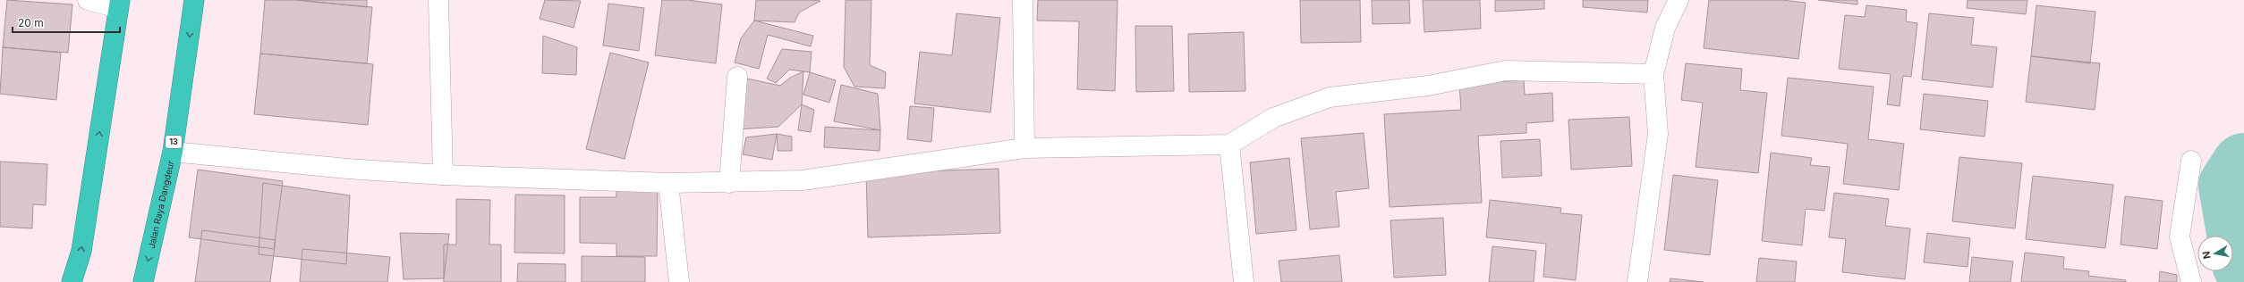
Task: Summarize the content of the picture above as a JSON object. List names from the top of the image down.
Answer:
{
  "streets": {
    "highway": ["13", "Jalan Raya Dangdeur"]
  },
  "scale_bar": "20 m",
  "north": "left"
}
